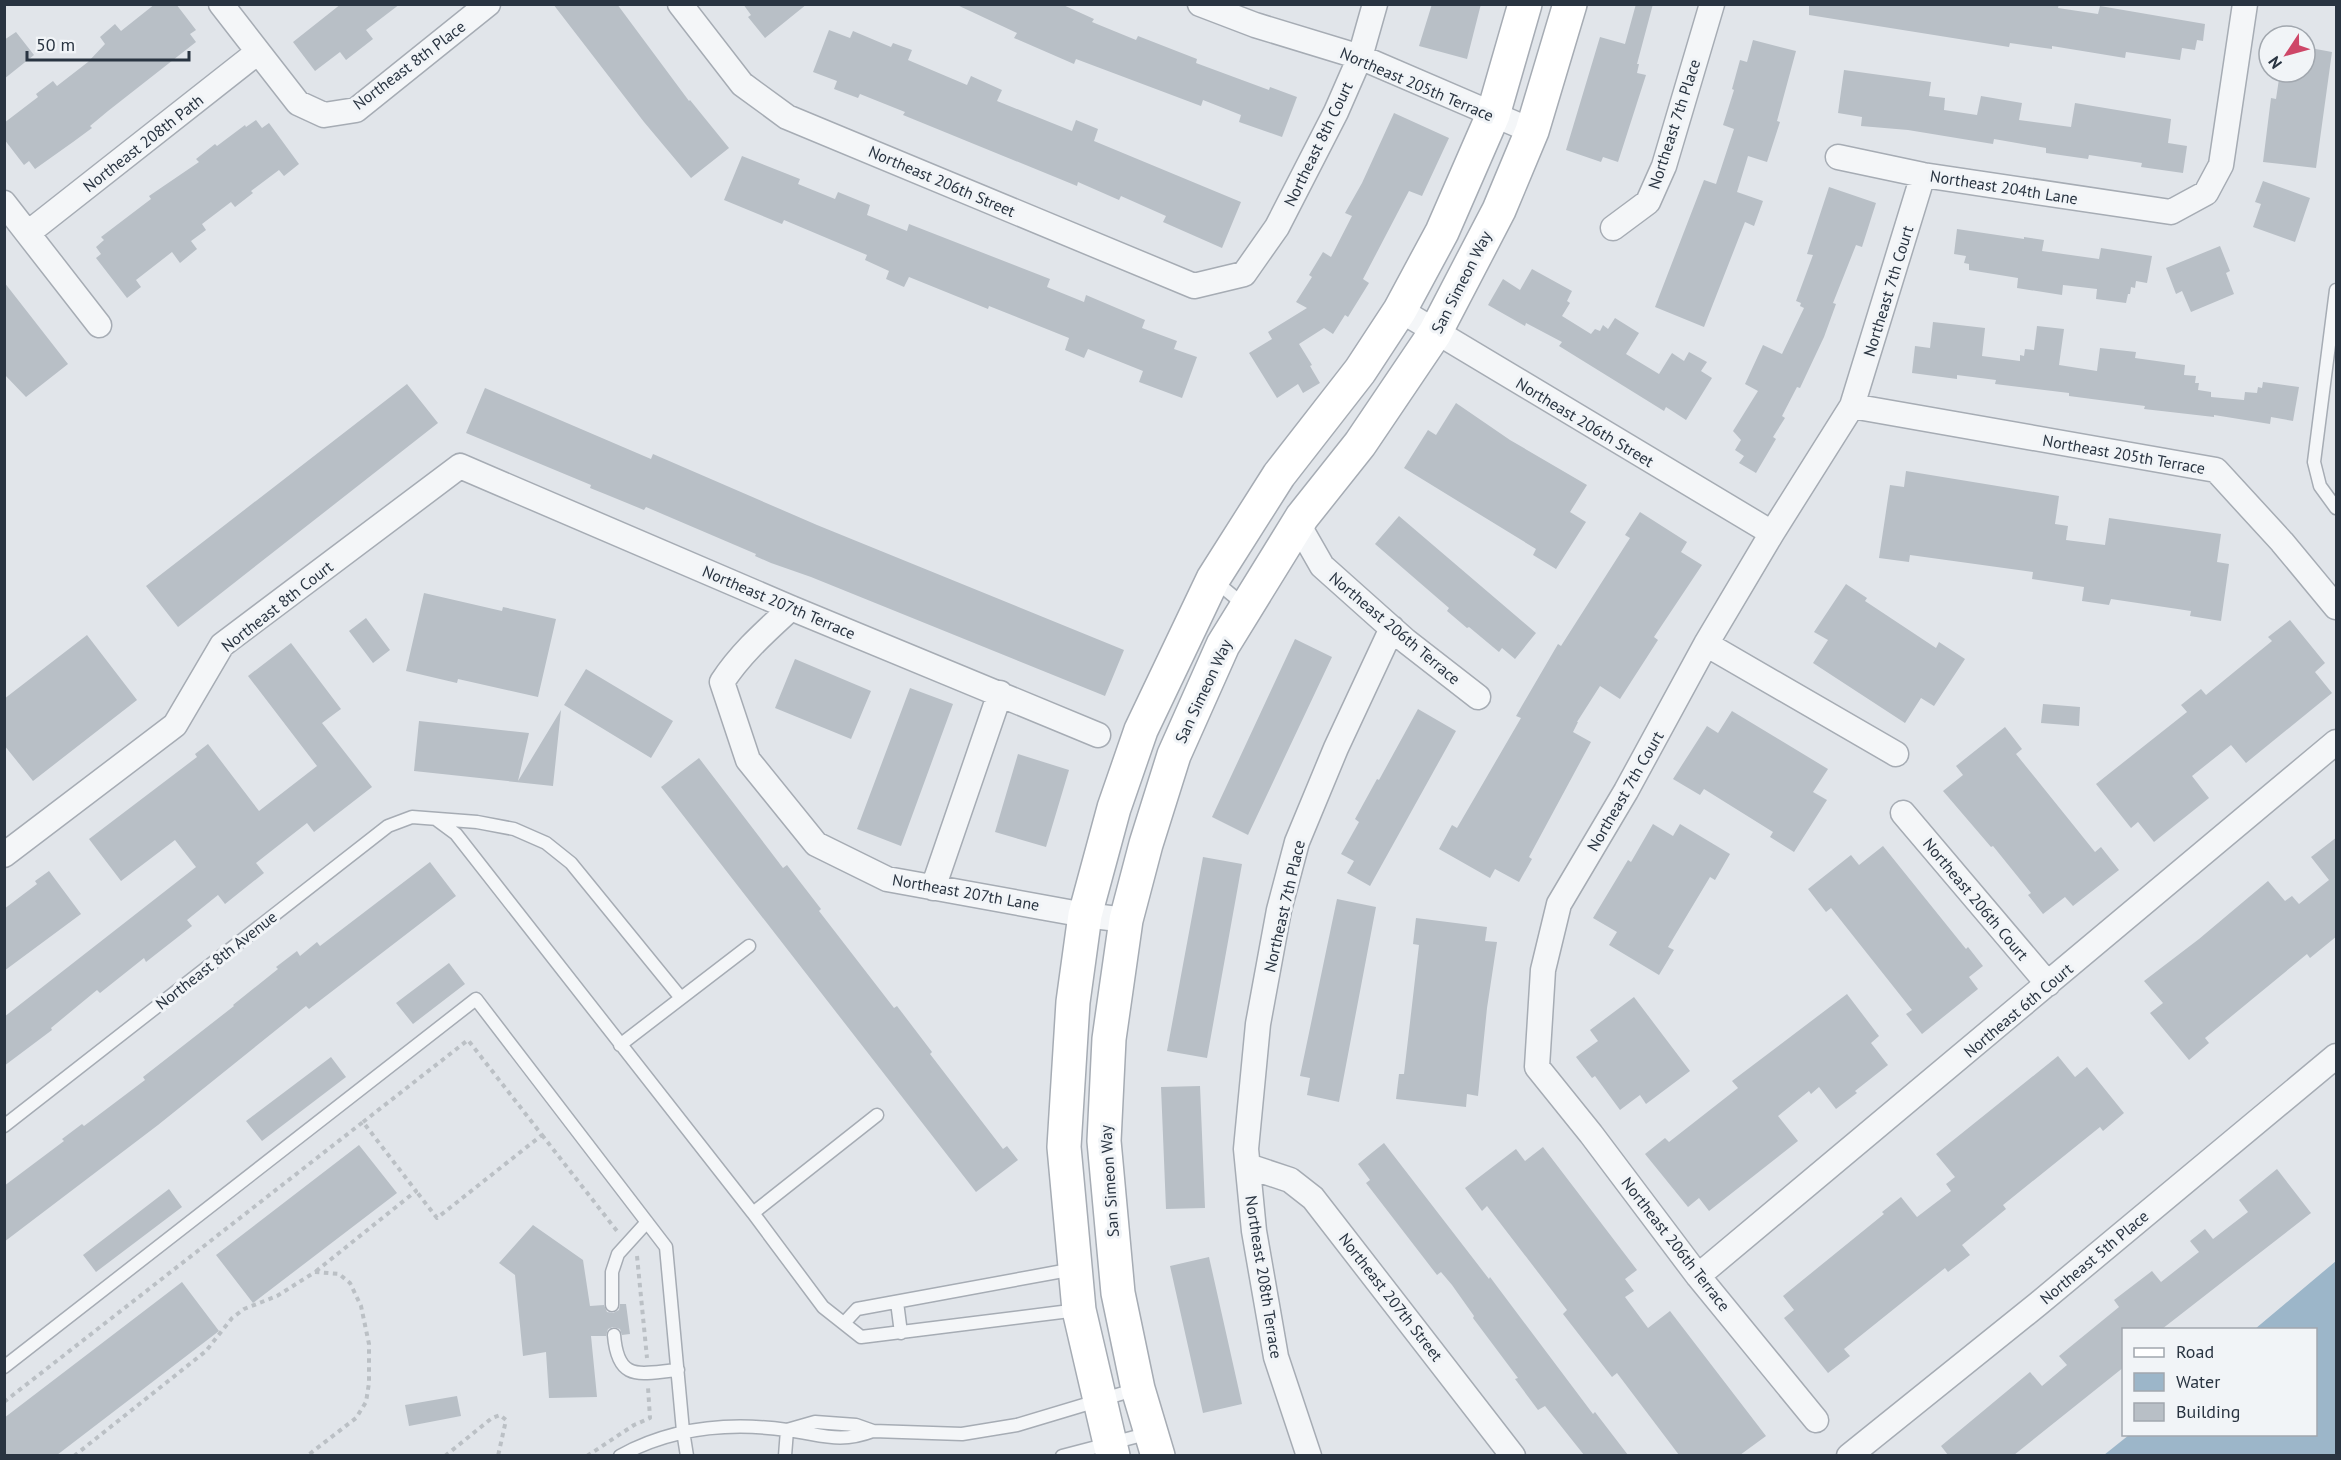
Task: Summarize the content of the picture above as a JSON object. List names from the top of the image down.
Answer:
{
  "streets": {
    "street": [
      "Northeast 8th Place",
      "Northeast 205th Terrace",
      "Northeast 7th Place",
      "Northeast 208th Path",
      "Northeast 8th Court",
      "Northeast 206th Street",
      "Northeast 204th Lane",
      "San Simeon Way",
      "Northeast 7th Court",
      "Northeast 207th Terrace",
      "Northeast 206th Terrace",
      "Northeast 207th Lane",
      "Northeast 206th Court",
      "Northeast 6th Court",
      "Northeast 5th Place",
      "Northeast 208th Terrace",
      "Northeast 207th Street"
    ],
    "lane": ["Northeast 8th Avenue"]
  },
  "crossings": [
    ["Northeast 8th Place", "Northeast 208th Path"],
    ["Northeast 205th Terrace", "Northeast 8th Court"],
    ["Northeast 205th Terrace", "San Simeon Way"],
    ["Northeast 205th Terrace", "Northeast 7th Court"],
    ["Northeast 7th Place", "Northeast 206th Terrace"],
    ["Northeast 7th Place", "Northeast 208th Terrace"],
    ["Northeast 7th Place", "Northeast 207th Street"],
    ["Northeast 8th Court", "Northeast 206th Street"],
    ["Northeast 8th Court", "Northeast 207th Terrace"],
    ["Northeast 206th Street", "San Simeon Way"],
    ["Northeast 206th Street", "Northeast 7th Court"],
    ["Northeast 204th Lane", "Northeast 7th Court"],
    ["San Simeon Way", "Northeast 206th Terrace"],
    ["San Simeon Way", "Northeast 207th Lane"],
    ["Northeast 7th Court", "Northeast 206th Terrace"],
    ["Northeast 207th Terrace", "Northeast 207th Lane"],
    ["Northeast 206th Terrace", "Northeast 6th Court"],
    ["Northeast 206th Court", "Northeast 6th Court"],
    ["Northeast 208th Terrace", "Northeast 207th Street"]
  ],
  "legend": ["Road", "Water", "Building"],
  "scale_bar": "50 m",
  "north": "bottom left"
}
